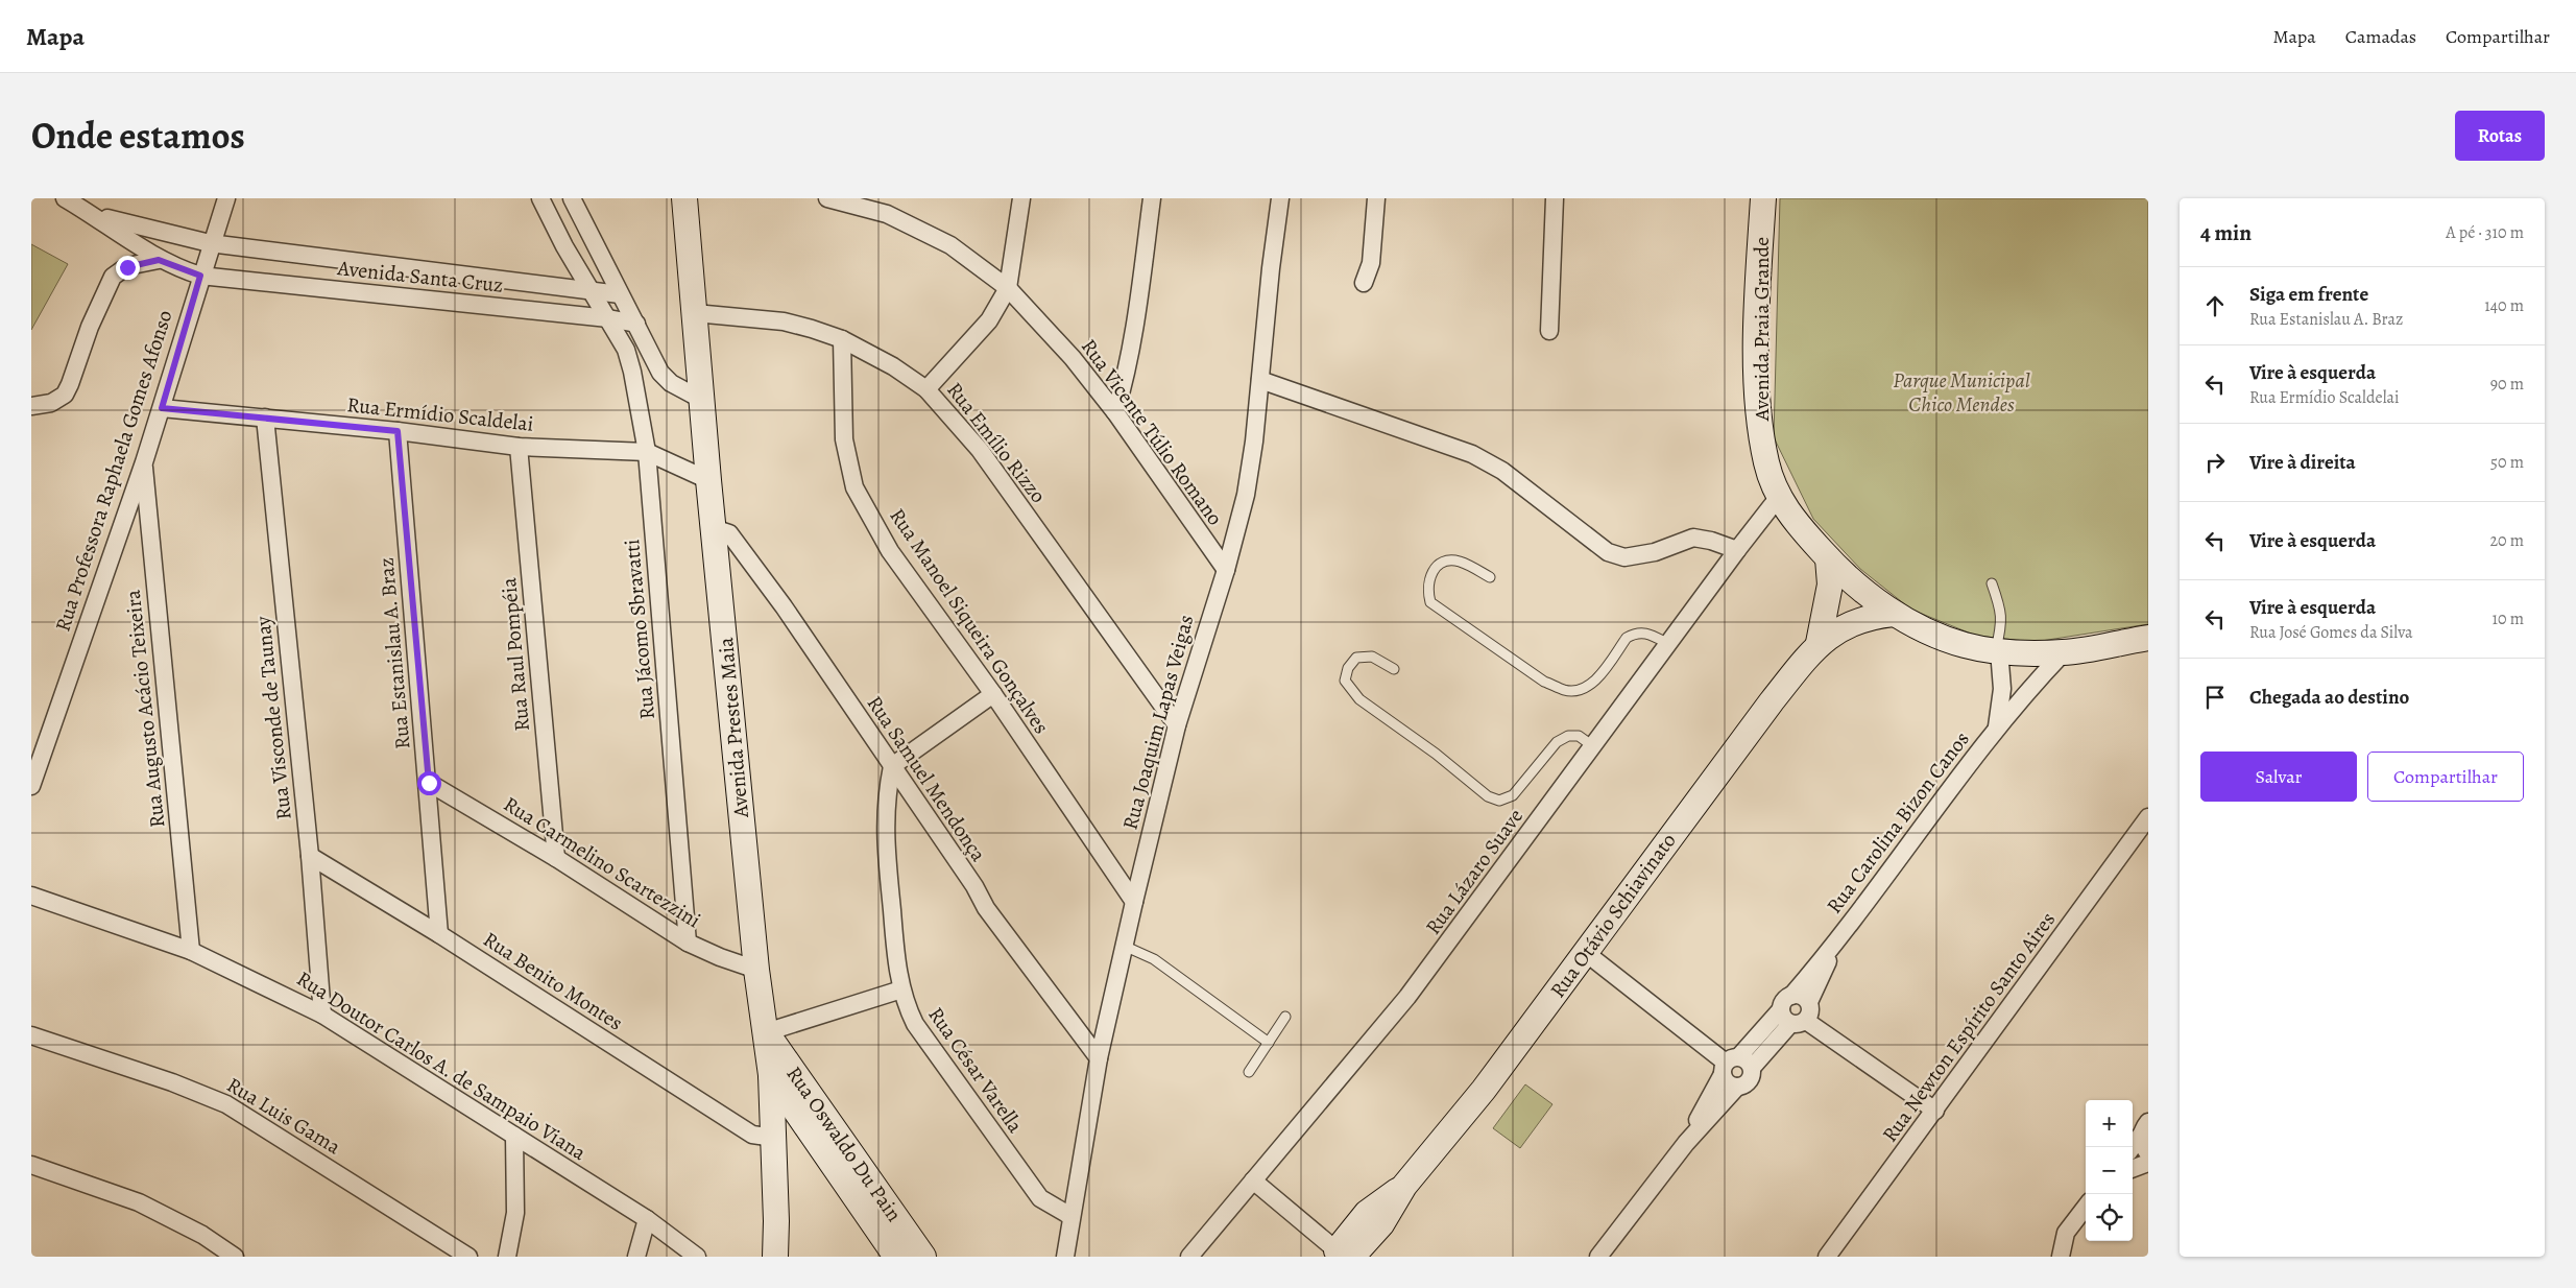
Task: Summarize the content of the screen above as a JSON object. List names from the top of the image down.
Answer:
{
  "streets": {
    "street": [
      "Avenida Santa Cruz",
      "Avenida Praia Grande",
      "Rua Ermídio Scaldelai",
      "Rua Vicente Túlio Romano",
      "Rua Emílio Rizzo",
      "Rua Professora Raphaela Gomes Afonso",
      "Rua Manoel Siqueira Gonçalves",
      "Rua Jácomo Sbravatti",
      "Rua Estanislau A. Braz",
      "Rua Raul Pompéia",
      "Rua Augusto Acácio Teixeira",
      "Rua Visconde de Taunay",
      "Rua Joaquim Lapas Veigas",
      "Avenida Prestes Maia",
      "Rua Samuel Mendonça",
      "Rua Carolina Bizon Canos",
      "Rua Carmelino Scartezzini",
      "Rua Lázaro Suave",
      "Rua Otávio Schiavinato",
      "Rua Benito Montes",
      "Rua Newton Espírito Santo Aires",
      "Rua Doutor Carlos A. de Sampaio Viana",
      "Rua César Varella",
      "Rua Luis Gama",
      "Rua Oswaldo Du Pain"
    ]
  },
  "crossings": [
    ["Avenida Santa Cruz", "Rua Professora Raphaela Gomes Afonso"],
    ["Avenida Santa Cruz", "Rua Jácomo Sbravatti"],
    ["Avenida Praia Grande", "Rua Carolina Bizon Canos"],
    ["Avenida Praia Grande", "Rua Lázaro Suave"],
    ["Avenida Praia Grande", "Rua Otávio Schiavinato"],
    ["Rua Ermídio Scaldelai", "Rua Professora Raphaela Gomes Afonso"],
    ["Rua Ermídio Scaldelai", "Rua Jácomo Sbravatti"],
    ["Rua Ermídio Scaldelai", "Rua Estanislau A. Braz"],
    ["Rua Ermídio Scaldelai", "Rua Raul Pompéia"],
    ["Rua Ermídio Scaldelai", "Rua Visconde de Taunay"],
    ["Rua Ermídio Scaldelai", "Avenida Prestes Maia"],
    ["Rua Vicente Túlio Romano", "Rua Joaquim Lapas Veigas"],
    ["Rua Emílio Rizzo", "Rua Manoel Siqueira Gonçalves"],
    ["Rua Emílio Rizzo", "Rua Joaquim Lapas Veigas"],
    ["Rua Emílio Rizzo", "Avenida Prestes Maia"],
    ["Rua Professora Raphaela Gomes Afonso", "Rua Augusto Acácio Teixeira"],
    ["Rua Manoel Siqueira Gonçalves", "Rua Joaquim Lapas Veigas"],
    ["Rua Jácomo Sbravatti", "Rua Carmelino Scartezzini"],
    ["Rua Estanislau A. Braz", "Rua Carmelino Scartezzini"],
    ["Rua Estanislau A. Braz", "Rua Benito Montes"],
    ["Rua Raul Pompéia", "Rua Carmelino Scartezzini"],
    ["Rua Augusto Acácio Teixeira", "Rua Doutor Carlos A. de Sampaio Viana"],
    ["Rua Visconde de Taunay", "Rua Benito Montes"],
    ["Rua Visconde de Taunay", "Rua Doutor Carlos A. de Sampaio Viana"],
    ["Rua Joaquim Lapas Veigas", "Rua Samuel Mendonça"],
    ["Rua Joaquim Lapas Veigas", "Rua César Varella"],
    ["Avenida Prestes Maia", "Rua Samuel Mendonça"],
    ["Avenida Prestes Maia", "Rua Carmelino Scartezzini"],
    ["Avenida Prestes Maia", "Rua Benito Montes"],
    ["Avenida Prestes Maia", "Rua Oswaldo Du Pain"],
    ["Rua Samuel Mendonça", "Rua César Varella"],
    ["Rua Lázaro Suave", "Rua Otávio Schiavinato"]
  ],
  "parks": ["Parque Municipal Chico Mendes"],
  "page": {
    "header": "Mapa",
    "nav": ["Mapa", "Camadas", "Compartilhar"],
    "title": "Onde estamos",
    "buttons": [
      "Rotas",
      ["Salvar", "Compartilhar"]
    ],
    "heading": ["4 min", "A pé · 310 m"],
    "list": [
      ["Siga em frente", "Rua Estanislau A. Braz", "140 m"],
      ["Vire à esquerda", "Rua Ermídio Scaldelai", "90 m"],
      ["Vire à direita", "50 m"],
      ["Vire à esquerda", "20 m"],
      ["Vire à esquerda", "Rua José Gomes da Silva", "10 m"],
      "Chegada ao destino"
    ],
    "map_buttons": ["+", "−"]
  }
}
